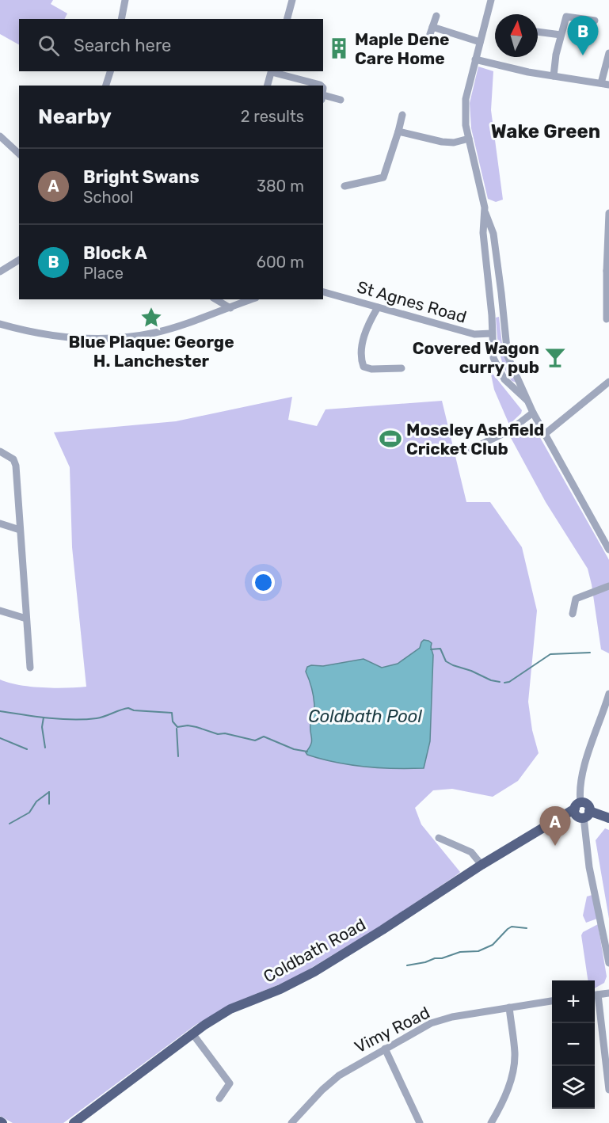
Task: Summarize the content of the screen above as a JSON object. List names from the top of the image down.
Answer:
{
  "streets": {
    "main road": ["Coldbath Road"],
    "street": ["St Agnes Road", "Vimy Road"]
  },
  "districts": ["Wake Green"],
  "water": ["Coldbath Pool"],
  "places": {
    "building": ["Maple Dene Care Home"],
    "place": ["Blue Plaque: George H. Lanchester"],
    "bar": ["Covered Wagon curry pub"],
    "sports": ["Moseley Ashfield Cricket Club"]
  },
  "north": "top",
  "page": {
    "pins": ["B", "A"],
    "search": "Search here",
    "heading": ["Nearby", "2 results"],
    "list": [
      {
        "mark": "A",
        "name": "Bright Swans",
        "note": "School",
        "value": "380 m"
      },
      {
        "mark": "B",
        "name": "Block A",
        "note": "Place",
        "value": "600 m"
      }
    ],
    "map_buttons": ["+", "−"]
  }
}
